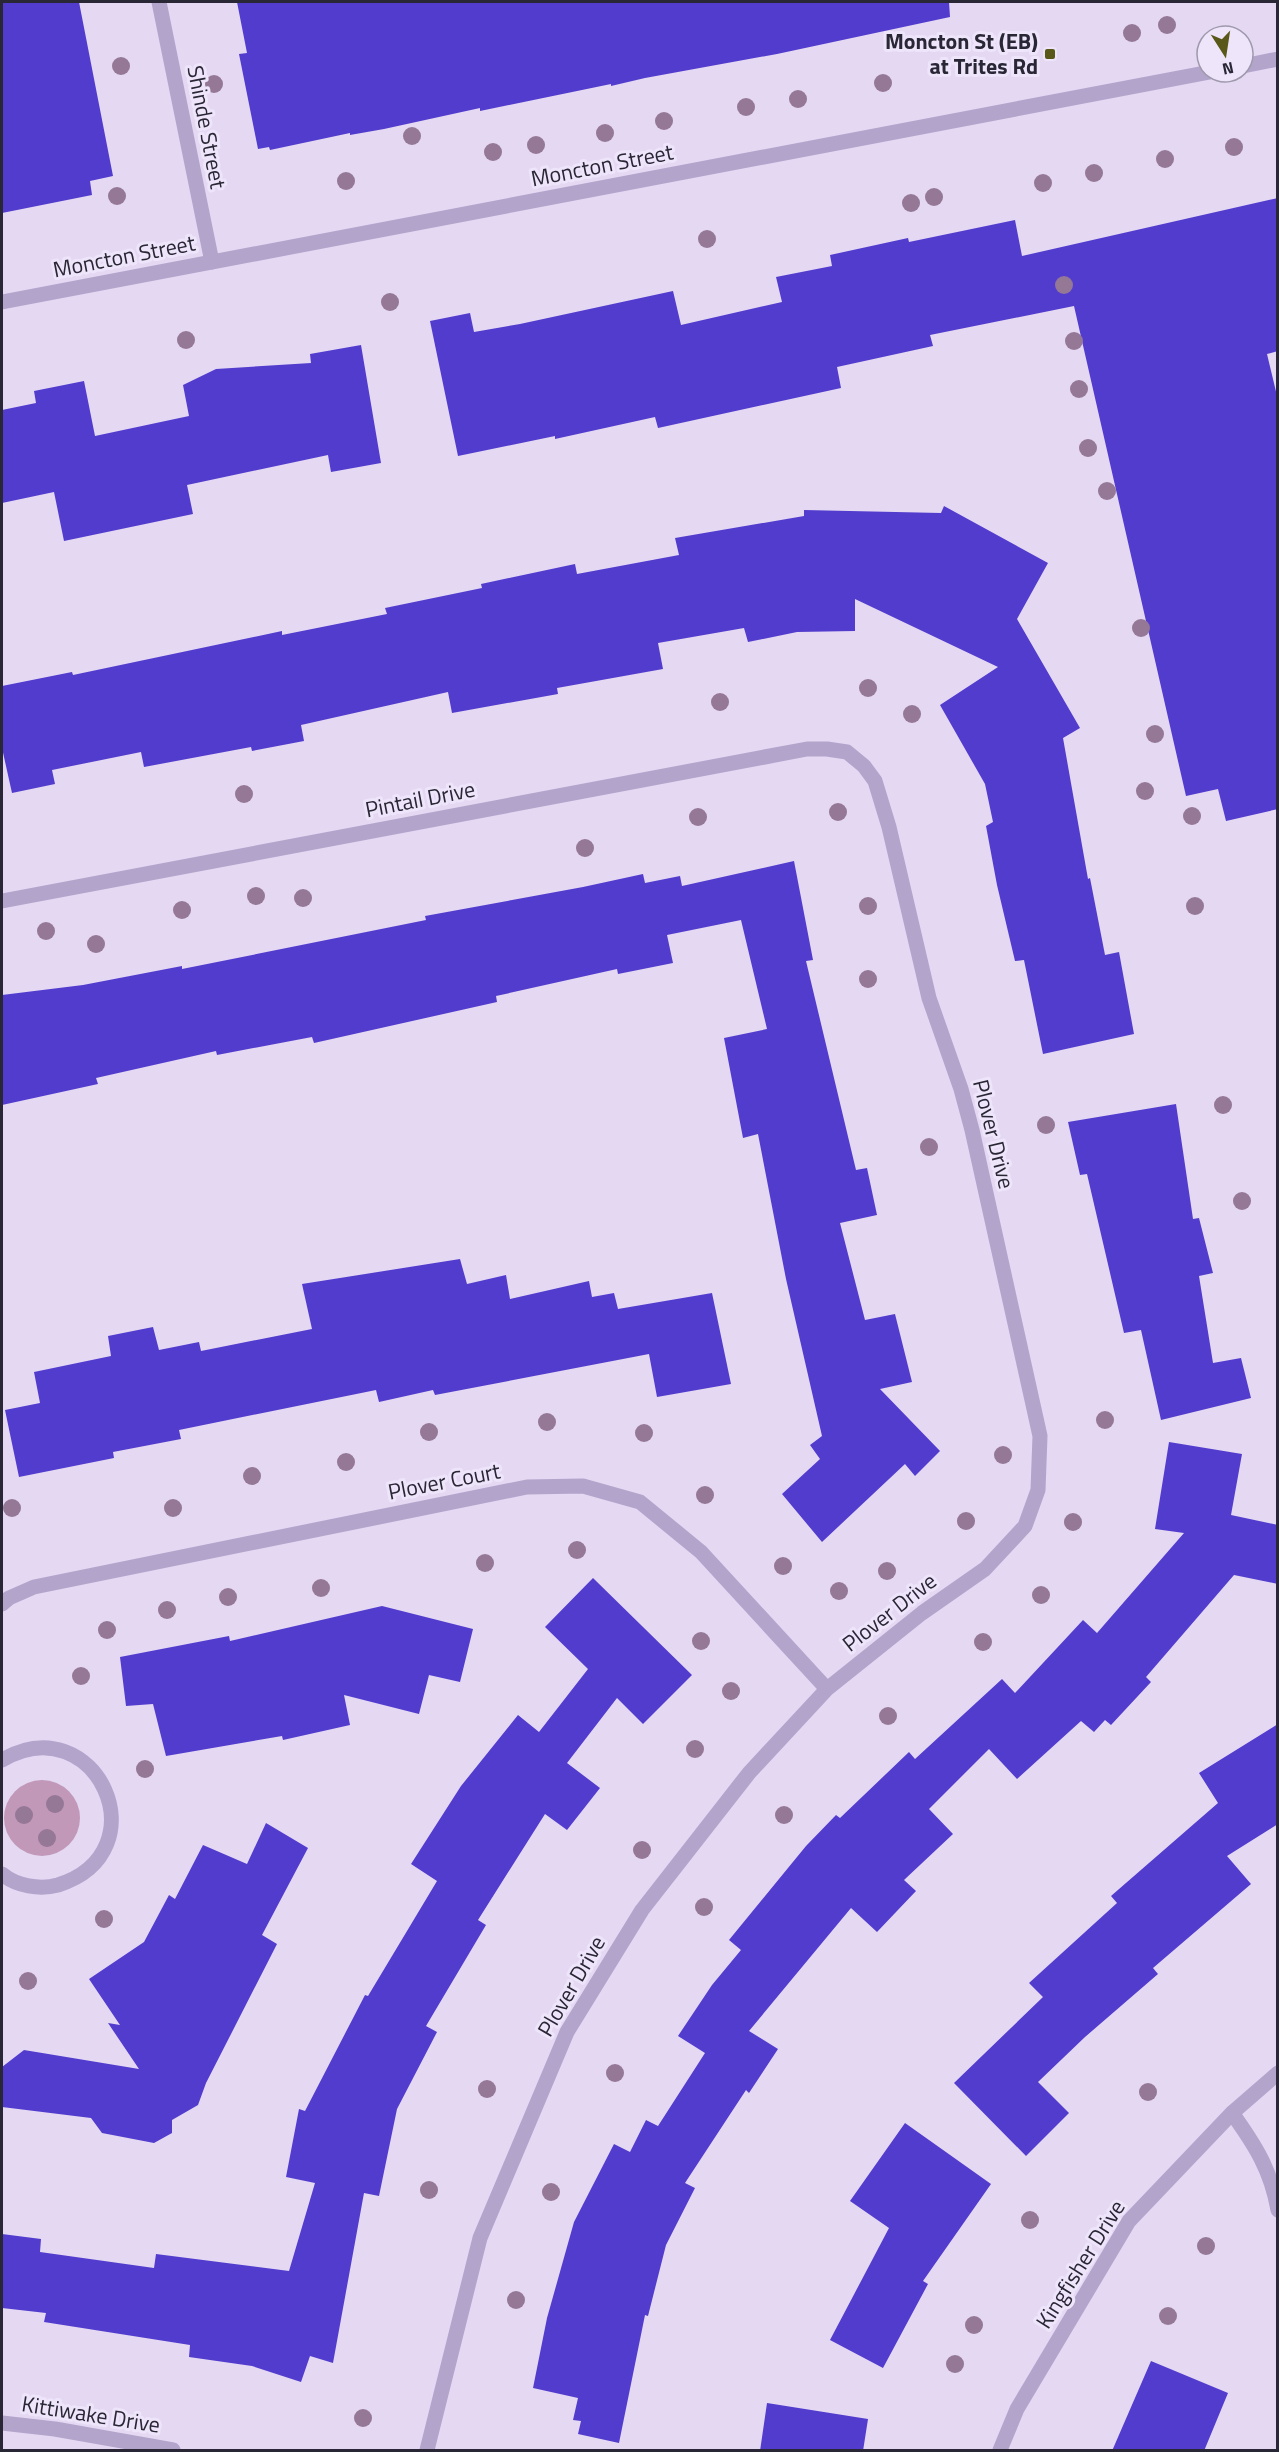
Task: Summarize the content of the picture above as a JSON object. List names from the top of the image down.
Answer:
{
  "streets": {
    "street": [
      "Shinde Street",
      "Moncton Street",
      "Pintail Drive",
      "Plover Drive",
      "Plover Court",
      "Kingfisher Drive",
      "Kittiwake Drive"
    ]
  },
  "crossings": [
    ["Shinde Street", "Moncton Street"],
    ["Pintail Drive", "Plover Drive"],
    ["Plover Drive", "Plover Court"]
  ],
  "places": {
    "transit": ["Moncton St (EB) at Trites Rd"]
  },
  "north": "bottom"
}
